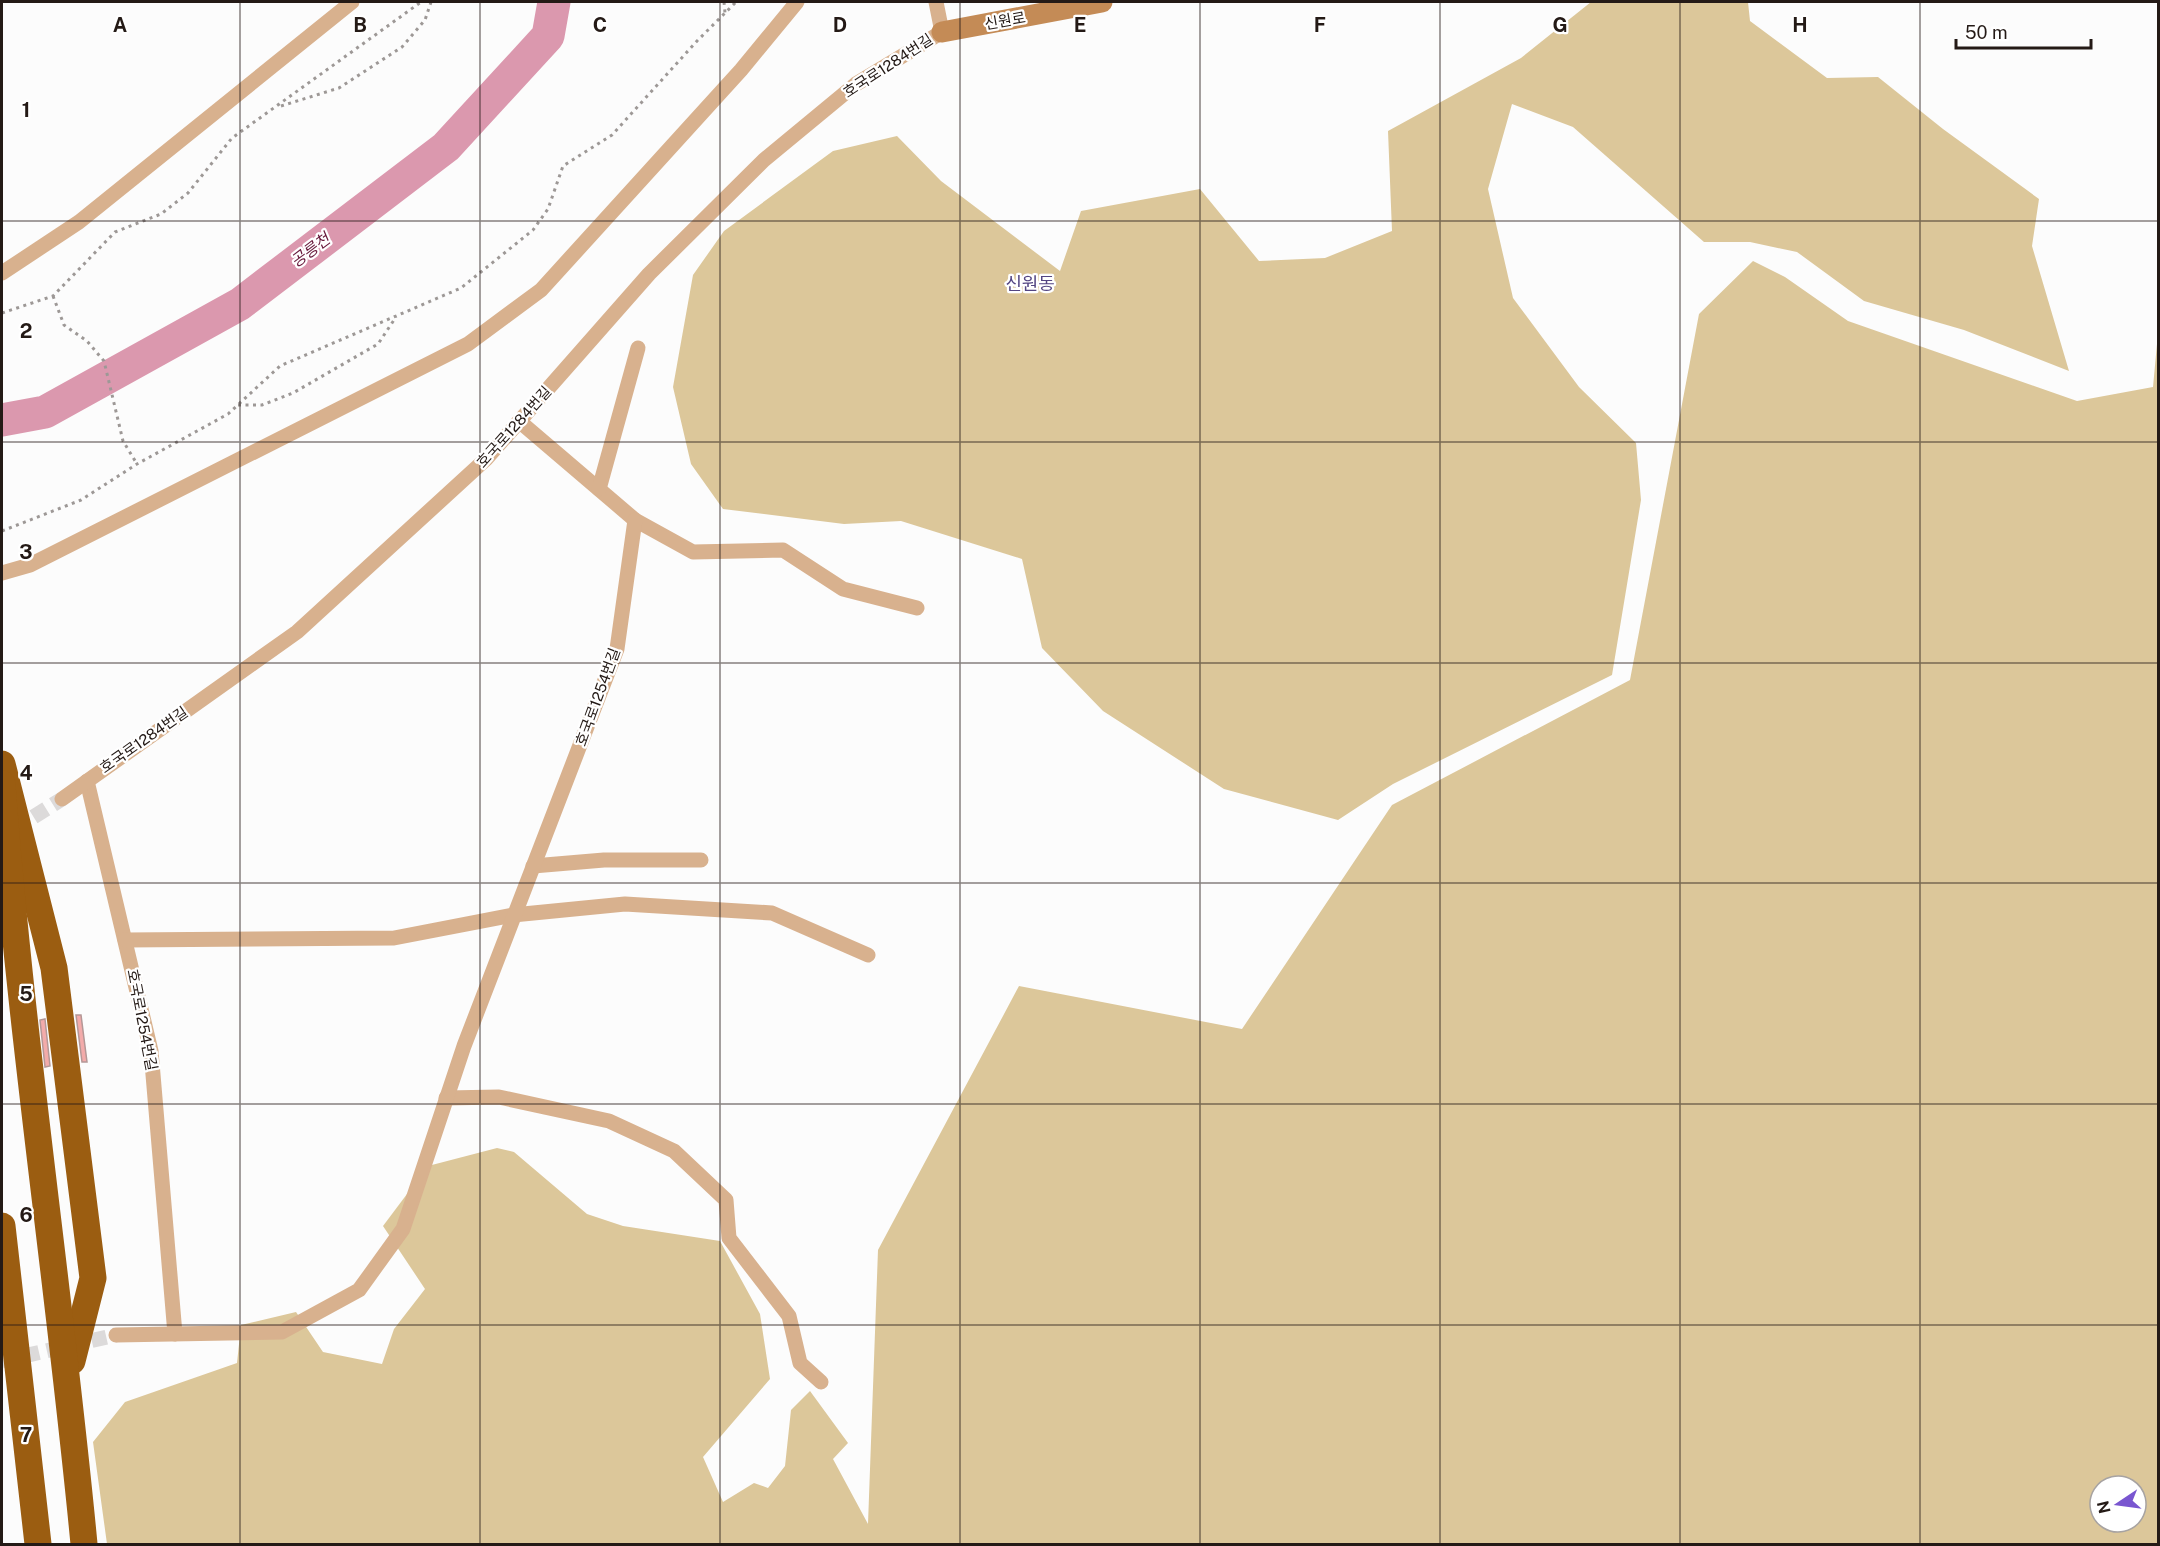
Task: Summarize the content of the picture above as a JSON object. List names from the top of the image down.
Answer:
{
  "streets": {
    "street": ["신원로", "호국로1284번길", "호국로1254번길"]
  },
  "crossings": [
    ["신원로", "호국로1284번길"],
    ["호국로1284번길", "호국로1254번길"]
  ],
  "districts": ["신원동"],
  "water": ["공릉천"],
  "scale_bar": "50 m",
  "north": "left",
  "grid": {
    "columns": [
      "A",
      "B",
      "C",
      "D",
      "E",
      "F",
      "G",
      "H"
    ],
    "rows": [
      "1",
      "2",
      "3",
      "4",
      "5",
      "6",
      "7"
    ]
  }
}
